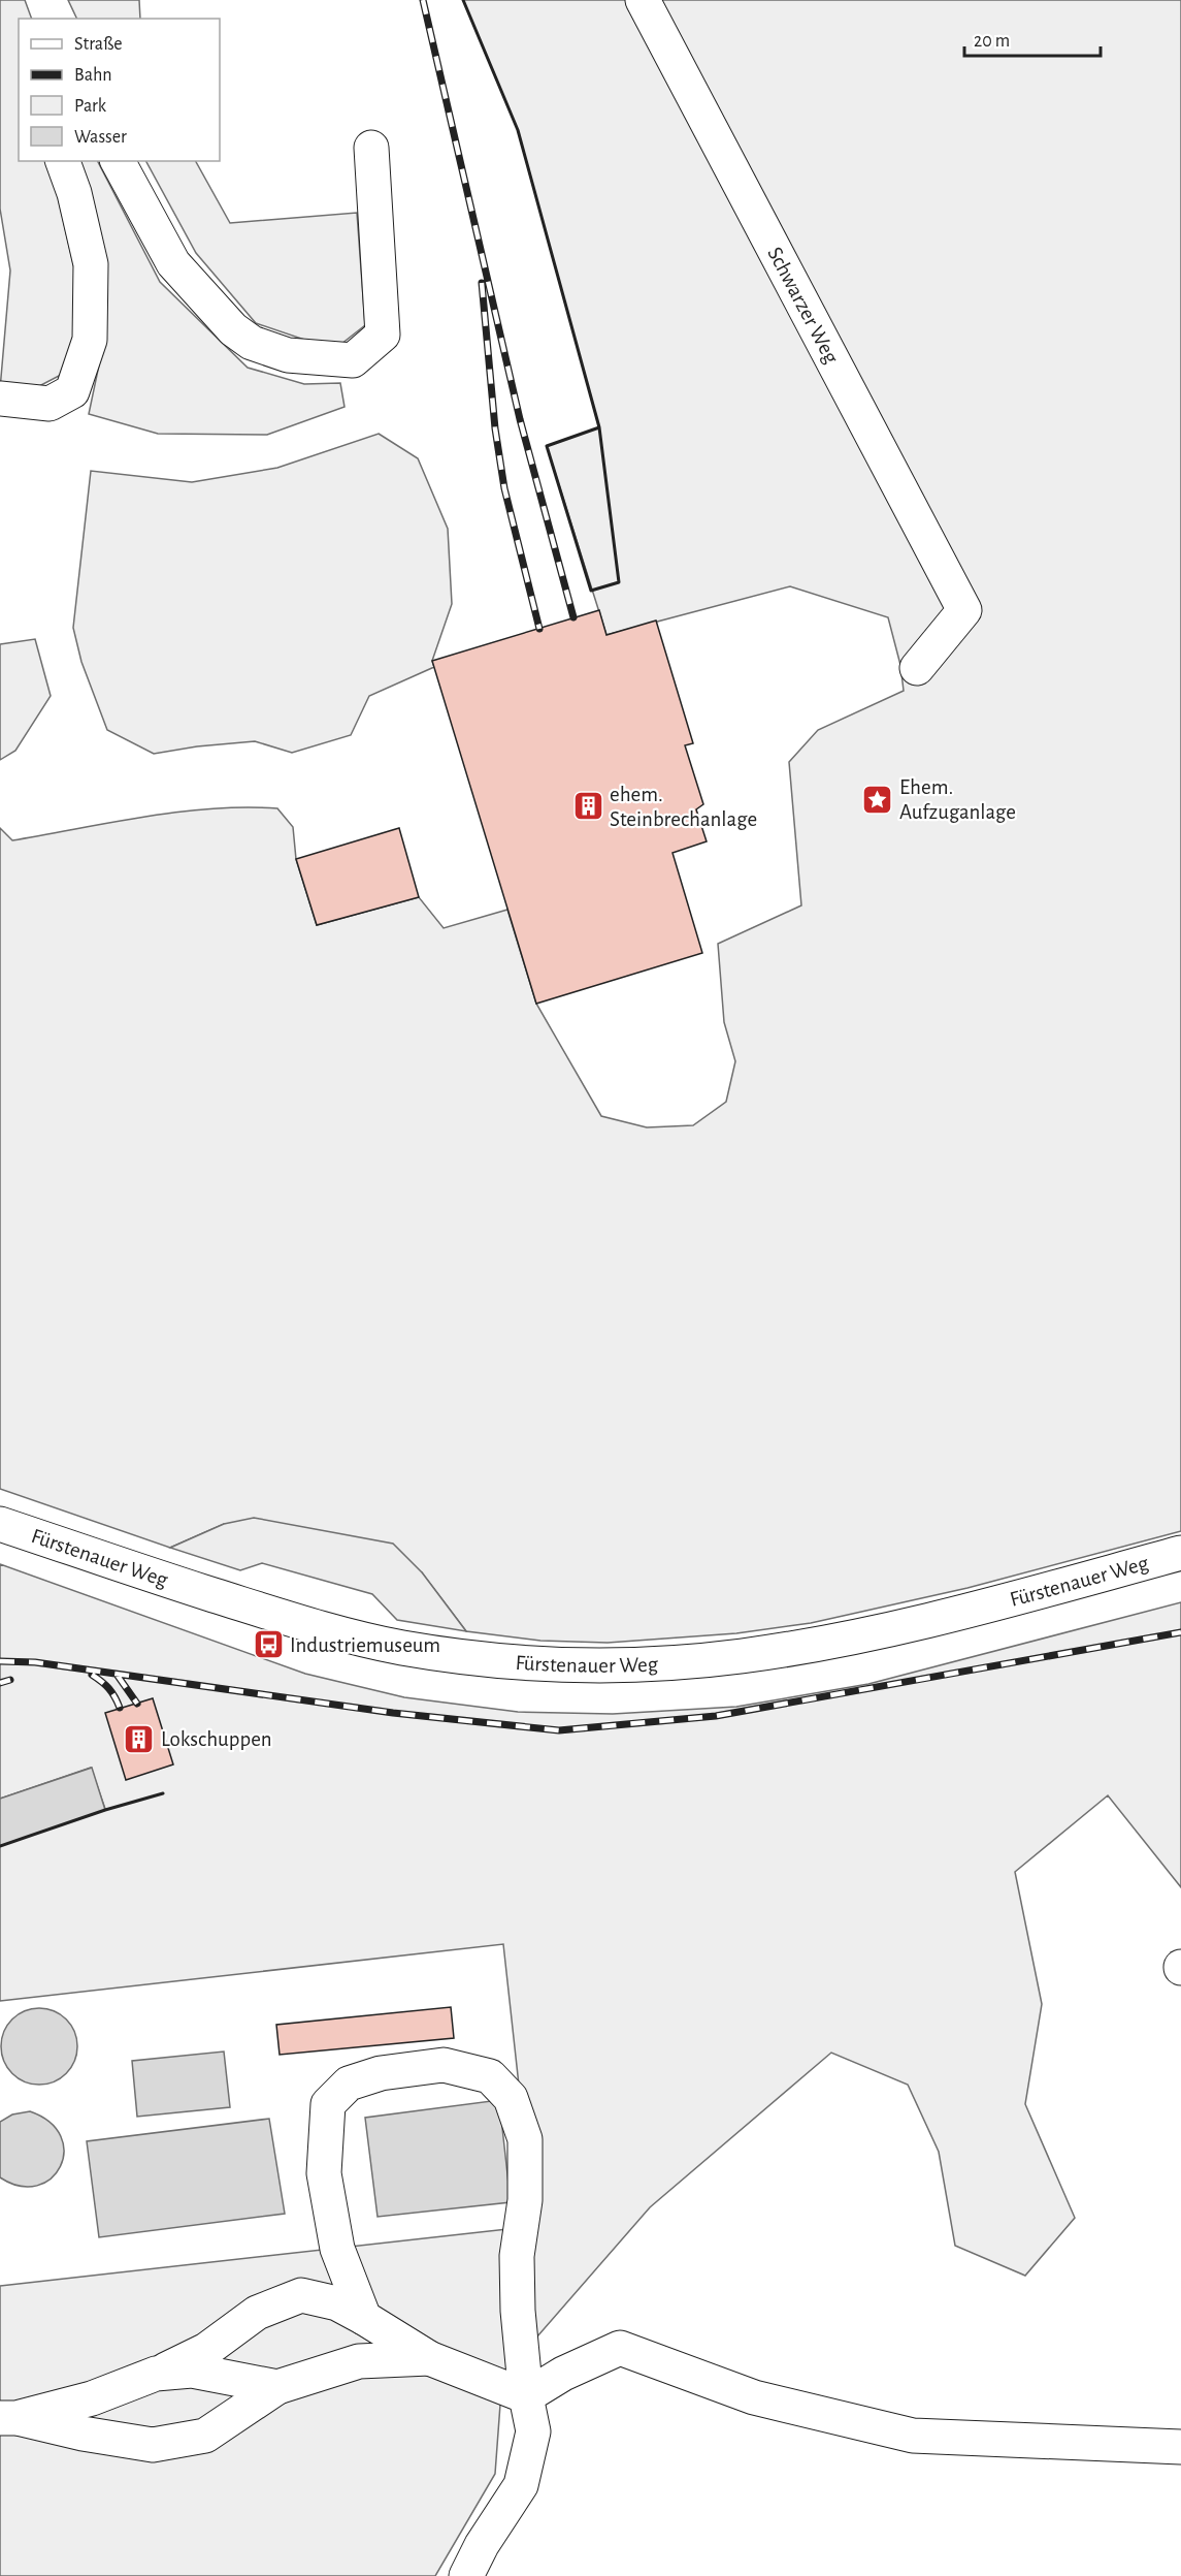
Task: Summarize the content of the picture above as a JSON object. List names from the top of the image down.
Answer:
{
  "streets": {
    "street": ["Schwarzer Weg", "Fürstenauer Weg"]
  },
  "places": {
    "place": ["Ehem. Aufzuganlage"],
    "building": ["ehem. Steinbrechanlage", "Lokschuppen"],
    "bus stop": ["Industriemuseum"]
  },
  "legend": [
    "Straße",
    "Bahn",
    "Park",
    "Wasser"
  ],
  "scale_bar": "20 m"
}
